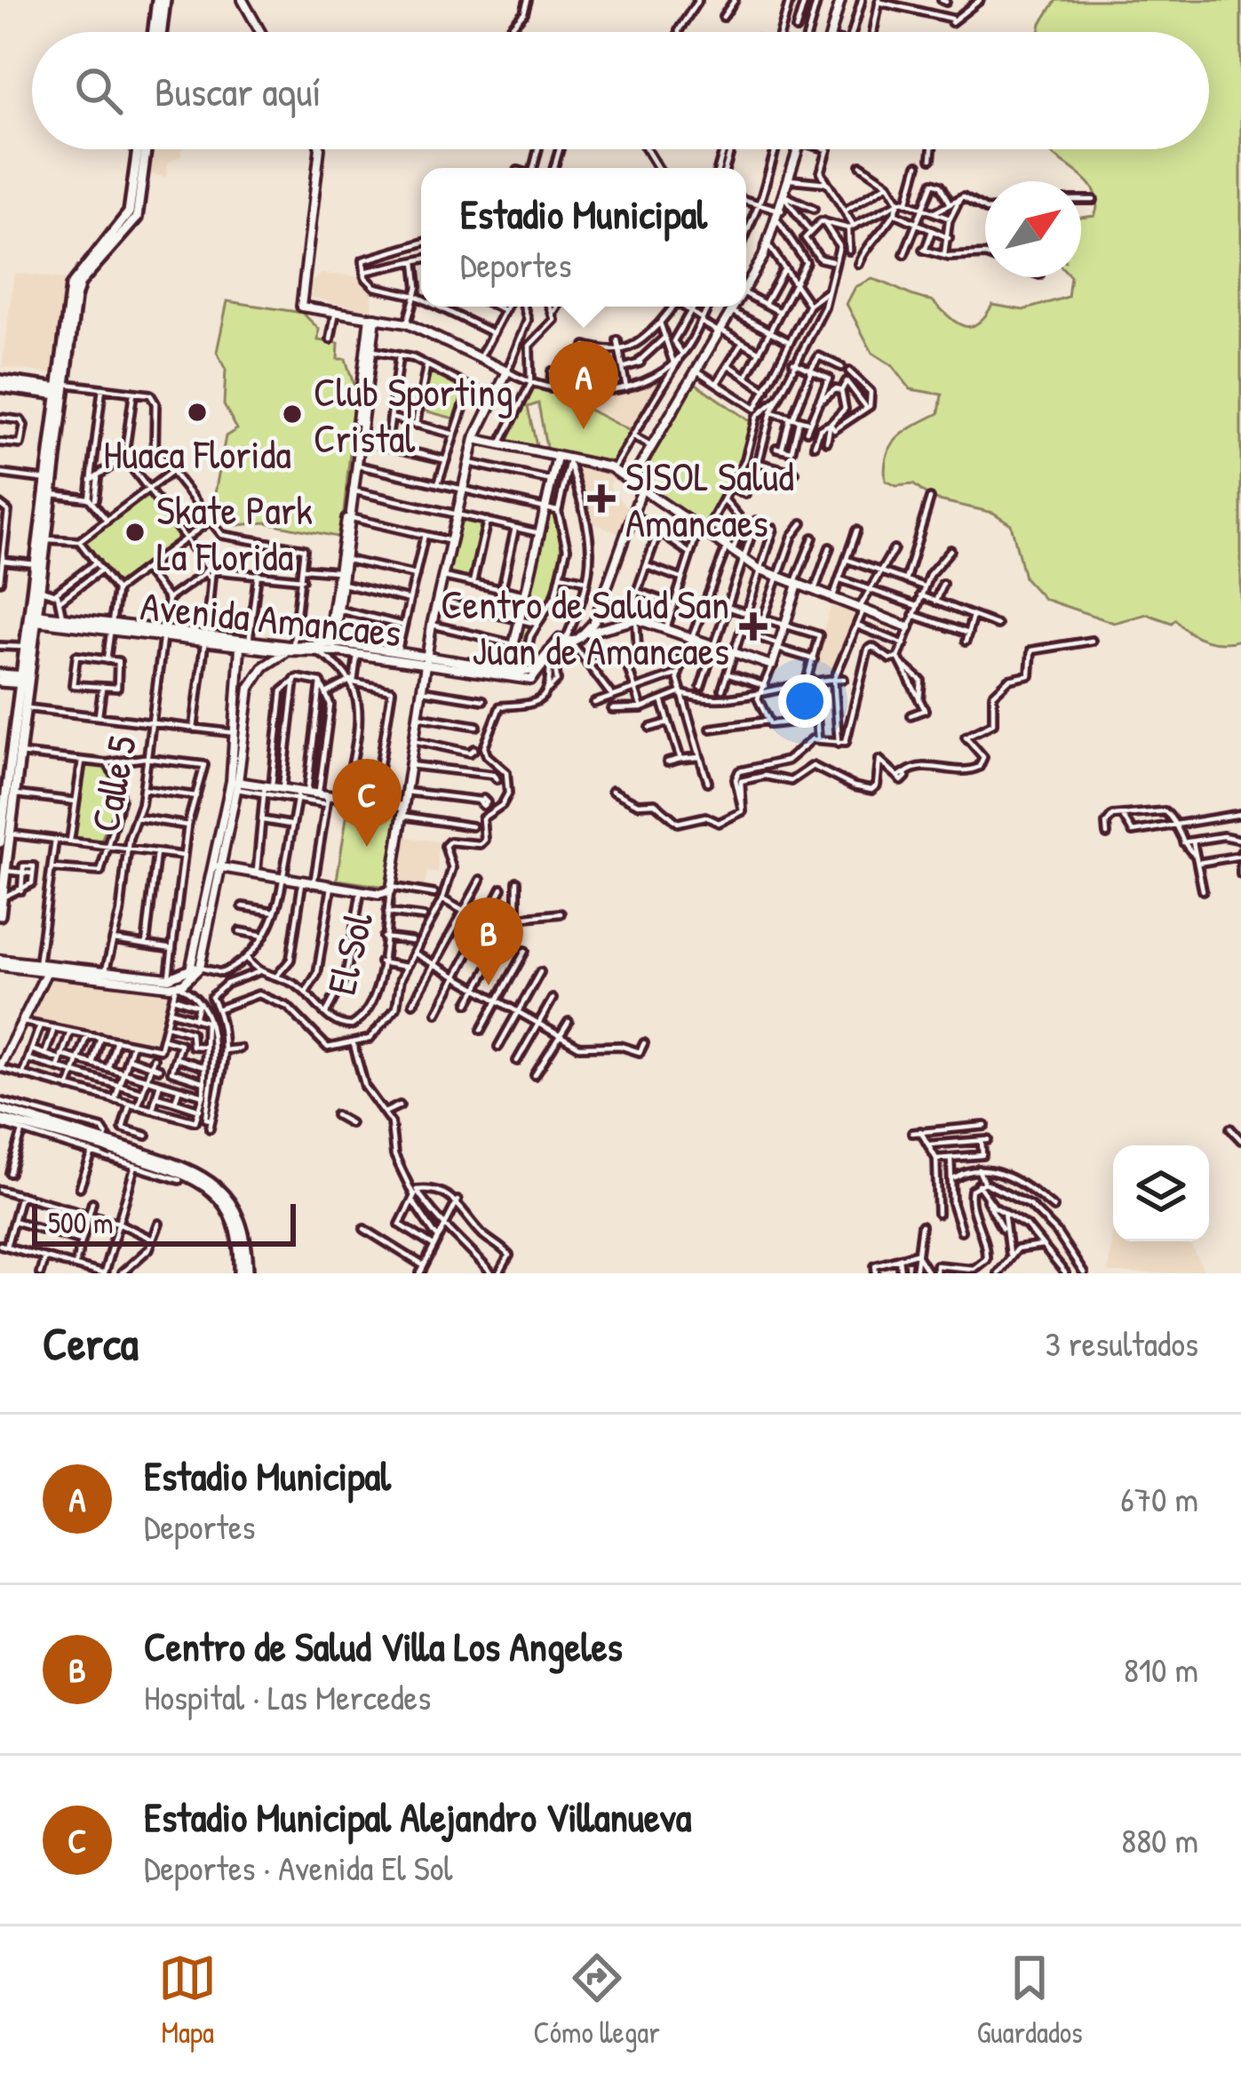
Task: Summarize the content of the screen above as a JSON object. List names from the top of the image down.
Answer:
{
  "streets": {
    "street": ["Avenida Amancaes", "Calle 5", "El Sol"]
  },
  "crossings": [
    ["Avenida Amancaes", "Calle 5"]
  ],
  "places": {
    "other": ["Huaca Florida", "Club Sporting Cristal", "Skate Park La Florida"],
    "health": ["SISOL Salud Amancaes", "Centro de Salud San Juan de Amancaes"]
  },
  "scale_bar": "500 m",
  "north": "top right",
  "page": {
    "search": "Buscar aquí",
    "popup": ["Estadio Municipal", "Deportes"],
    "pins": ["A", "C", "B"],
    "scale": "500 m",
    "heading": ["Cerca", "3 resultados"],
    "list": [
      {
        "mark": "A",
        "name": "Estadio Municipal",
        "note": "Deportes",
        "value": "670 m"
      },
      {
        "mark": "B",
        "name": "Centro de Salud Villa Los Angeles",
        "note": "Hospital · Las Mercedes",
        "value": "810 m"
      },
      {
        "mark": "C",
        "name": "Estadio Municipal Alejandro Villanueva",
        "note": "Deportes · Avenida El Sol",
        "value": "880 m"
      }
    ],
    "nav": ["Mapa", "Cómo llegar", "Guardados"]
  }
}
